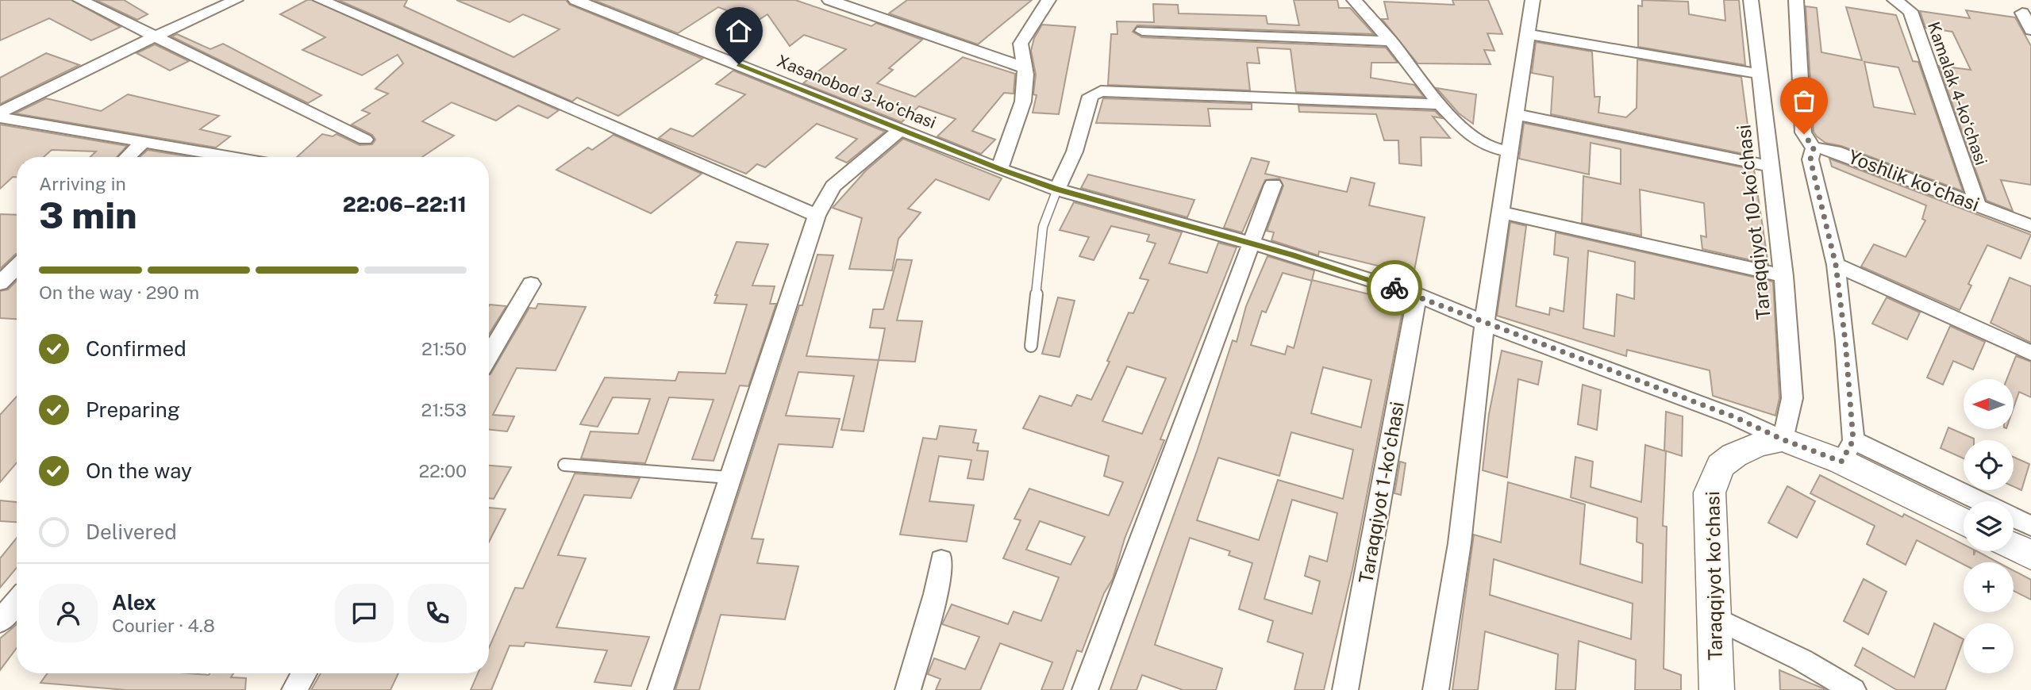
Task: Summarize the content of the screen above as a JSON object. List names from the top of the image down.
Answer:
{
  "streets": {
    "street": [
      "Xasanobod 3-koʻchasi",
      "Kamalak 4-koʻchasi",
      "Yoshlik koʻchasi",
      "Taraqqiyot 10-koʻchasi",
      "Taraqqiyot 1-koʻchasi",
      "Taraqqiyot koʻchasi"
    ]
  },
  "crossings": [
    ["Xasanobod 3-koʻchasi", "Taraqqiyot 10-koʻchasi"],
    ["Xasanobod 3-koʻchasi", "Taraqqiyot 1-koʻchasi"],
    ["Xasanobod 3-koʻchasi", "Taraqqiyot koʻchasi"],
    ["Kamalak 4-koʻchasi", "Yoshlik koʻchasi"],
    ["Taraqqiyot 10-koʻchasi", "Taraqqiyot koʻchasi"]
  ],
  "north": "left",
  "page": {
    "heading": ["3 min", "Arriving in", "22:06–22:11"],
    "panel": ["Alex", "Courier · 4.8"],
    "bar": "On the way · 290 m",
    "list": [
      ["Confirmed", "21:50"],
      ["Preparing", "21:53"],
      ["On the way", "22:00"],
      "Delivered"
    ],
    "map_buttons": ["+", "−"]
  }
}
